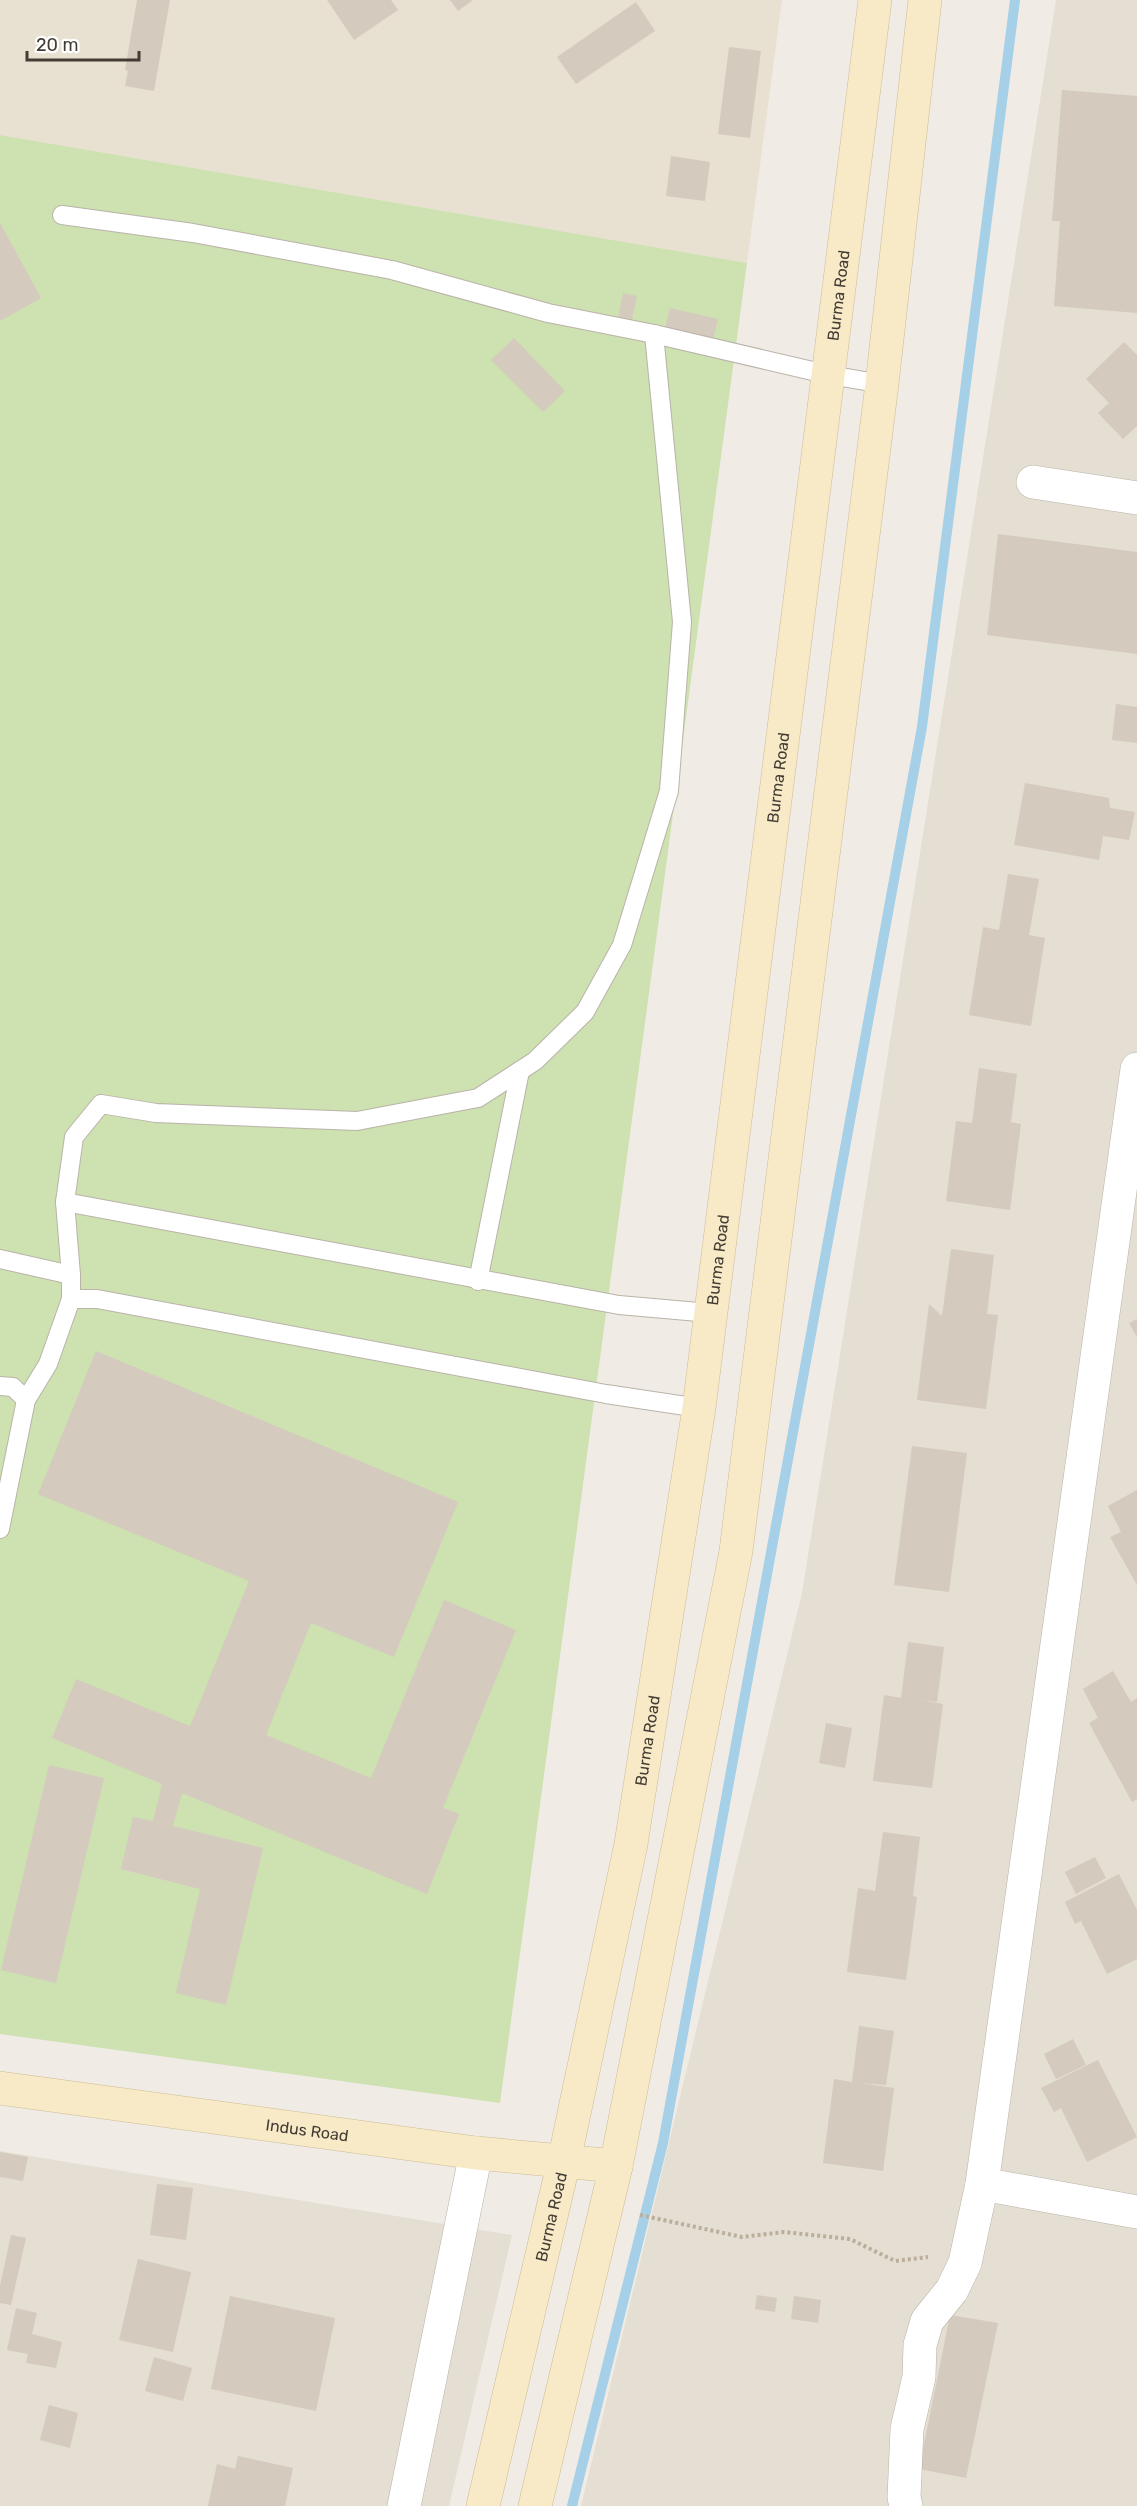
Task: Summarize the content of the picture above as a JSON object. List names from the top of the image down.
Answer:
{
  "streets": {
    "main road": ["Burma Road", "Indus Road"]
  },
  "crossings": [
    ["Burma Road", "Indus Road"]
  ],
  "scale_bar": "20 m"
}
